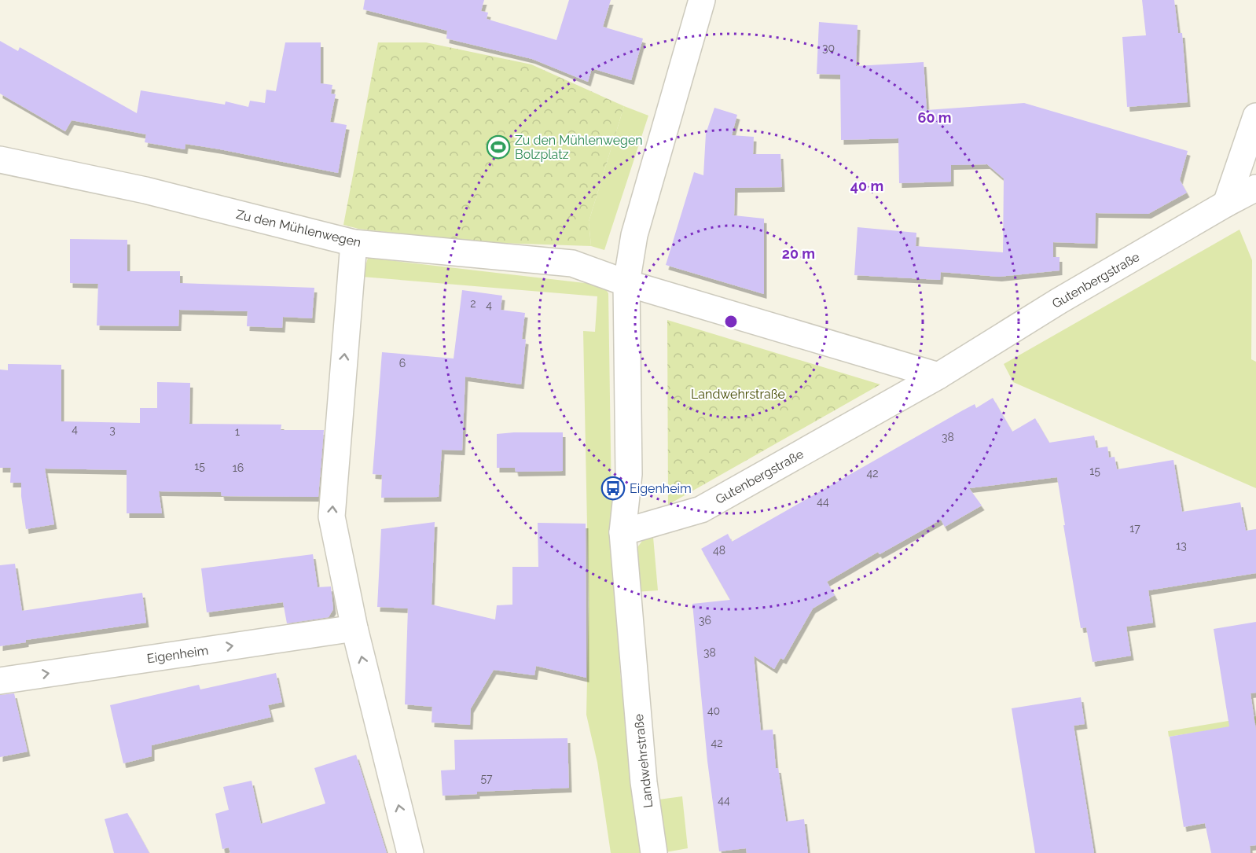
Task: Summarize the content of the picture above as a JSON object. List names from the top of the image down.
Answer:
{
  "streets": {
    "street": [
      "Zu den Mühlenwegen",
      "Gutenbergstraße",
      "Eigenheim",
      "Landwehrstraße"
    ]
  },
  "crossings": [
    ["Zu den Mühlenwegen", "Landwehrstraße"],
    ["Gutenbergstraße", "Landwehrstraße"]
  ],
  "one_way": ["Eigenheim"],
  "parks": ["Landwehrstraße"],
  "places": {
    "sports": ["Zu den Mühlenwegen Bolzplatz"],
    "bus stop": ["Eigenheim"]
  },
  "house_numbers": [
    "30",
    "2",
    "4",
    "6",
    "4",
    "3",
    "1",
    "38",
    "15",
    "16",
    "15",
    "42",
    "44",
    "17",
    "13",
    "48",
    "36",
    "38",
    "40",
    "42",
    "57",
    "44"
  ],
  "rings": ["60 m", "40 m", "20 m"]
}
